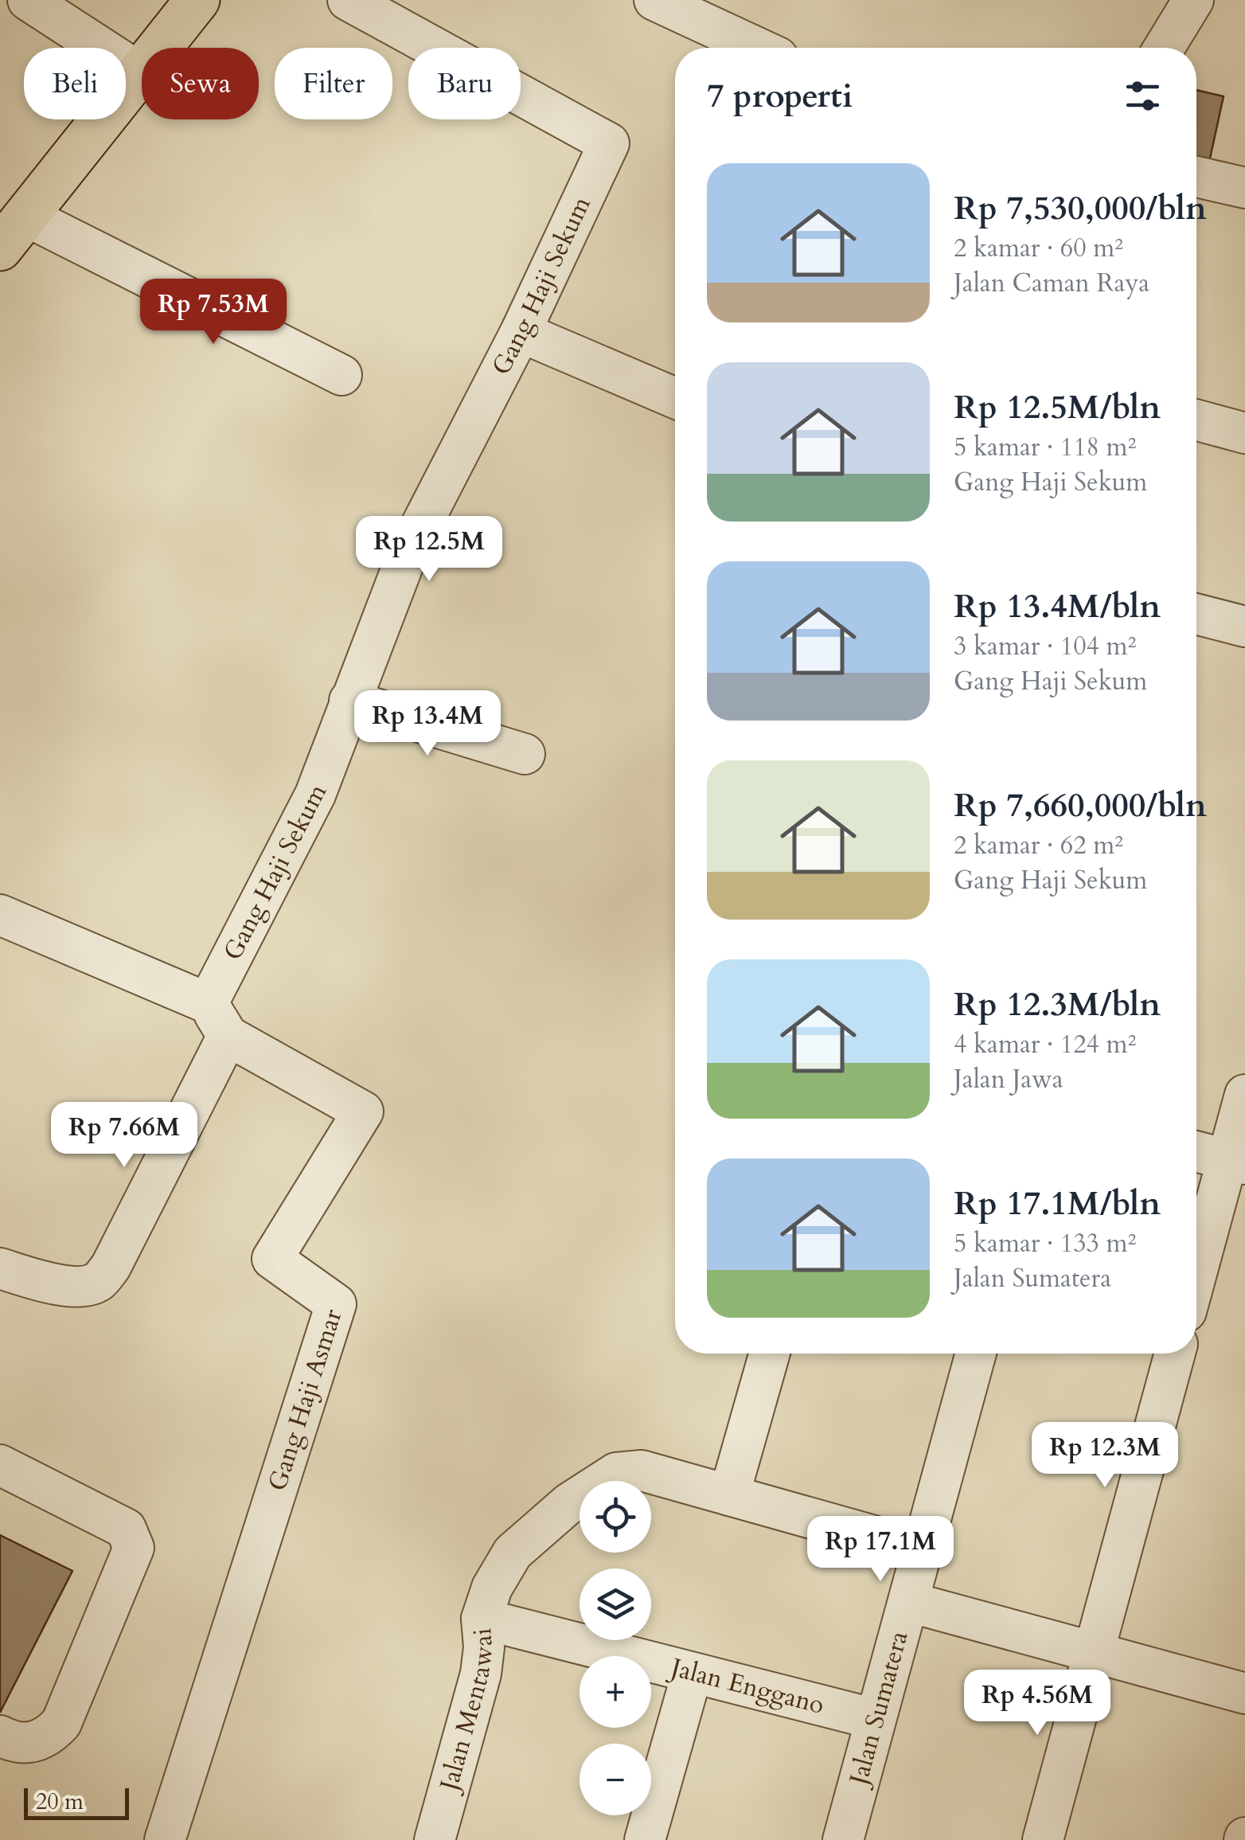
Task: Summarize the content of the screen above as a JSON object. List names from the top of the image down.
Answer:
{
  "streets": {
    "street": [
      "Gang Haji Sekum",
      "Gang Haji Asmar",
      "Jalan Enggano",
      "Jalan Sumatera",
      "Jalan Mentawai"
    ]
  },
  "crossings": [
    ["Gang Haji Sekum", "Gang Haji Asmar"],
    ["Jalan Enggano", "Jalan Sumatera"],
    ["Jalan Enggano", "Jalan Mentawai"],
    ["Jalan Sumatera", "Jalan Mentawai"]
  ],
  "scale_bar": "20 m",
  "page": {
    "chip": [
      "Beli",
      "Sewa",
      "Filter",
      "Baru"
    ],
    "heading": "7 properti",
    "list": [
      {
        "name": "Rp 7,530,000/bln",
        "note": "2 kamar · 60 m² · Jalan Caman Raya"
      },
      {
        "name": "Rp 12.5M/bln",
        "note": "5 kamar · 118 m² · Gang Haji Sekum"
      },
      {
        "name": "Rp 13.4M/bln",
        "note": "3 kamar · 104 m² · Gang Haji Sekum"
      },
      {
        "name": "Rp 7,660,000/bln",
        "note": "2 kamar · 62 m² · Gang Haji Sekum"
      },
      {
        "name": "Rp 12.3M/bln",
        "note": "4 kamar · 124 m² · Jalan Jawa"
      },
      {
        "name": "Rp 17.1M/bln",
        "note": "5 kamar · 133 m² · Jalan Sumatera"
      }
    ],
    "price": [
      "Rp 7.53M",
      "Rp 12.5M",
      "Rp 13.4M",
      "Rp 7.66M",
      "Rp 12.3M",
      "Rp 17.1M",
      "Rp 4.56M"
    ],
    "map_buttons": ["+", "−"],
    "scale": "20 m"
  }
}
